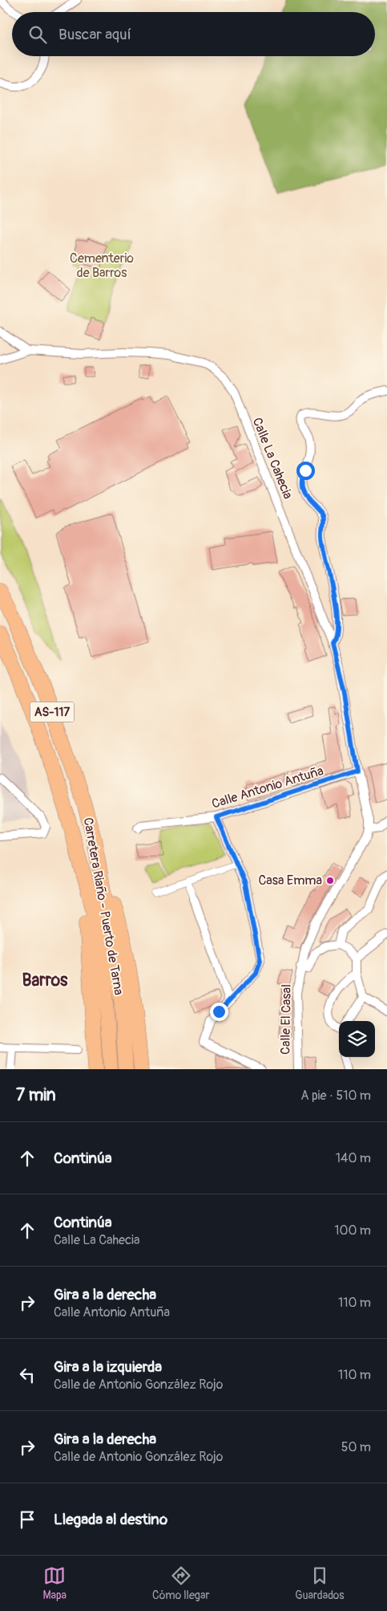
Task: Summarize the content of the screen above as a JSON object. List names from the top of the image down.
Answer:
{
  "streets": {
    "highway": ["AS-117", "Carretera Riaño - Puerto de Tarna"],
    "street": ["Calle La Cahecia", "Calle Antonio Antuña", "Calle El Casal"]
  },
  "crossings": [
    ["Calle La Cahecia", "Calle Antonio Antuña"]
  ],
  "districts": ["Barros"],
  "parks": ["Cementerio de Barros"],
  "places": ["Casa Emma"],
  "page": {
    "search": "Buscar aquí",
    "heading": ["7 min", "A pie · 510 m"],
    "list": [
      ["Continúa", "140 m"],
      ["Continúa", "Calle La Cahecia", "100 m"],
      ["Gira a la derecha", "Calle Antonio Antuña", "110 m"],
      ["Gira a la izquierda", "Calle de Antonio González Rojo", "110 m"],
      ["Gira a la derecha", "Calle de Antonio González Rojo", "50 m"],
      "Llegada al destino"
    ],
    "nav": ["Mapa", "Cómo llegar", "Guardados"]
  }
}
